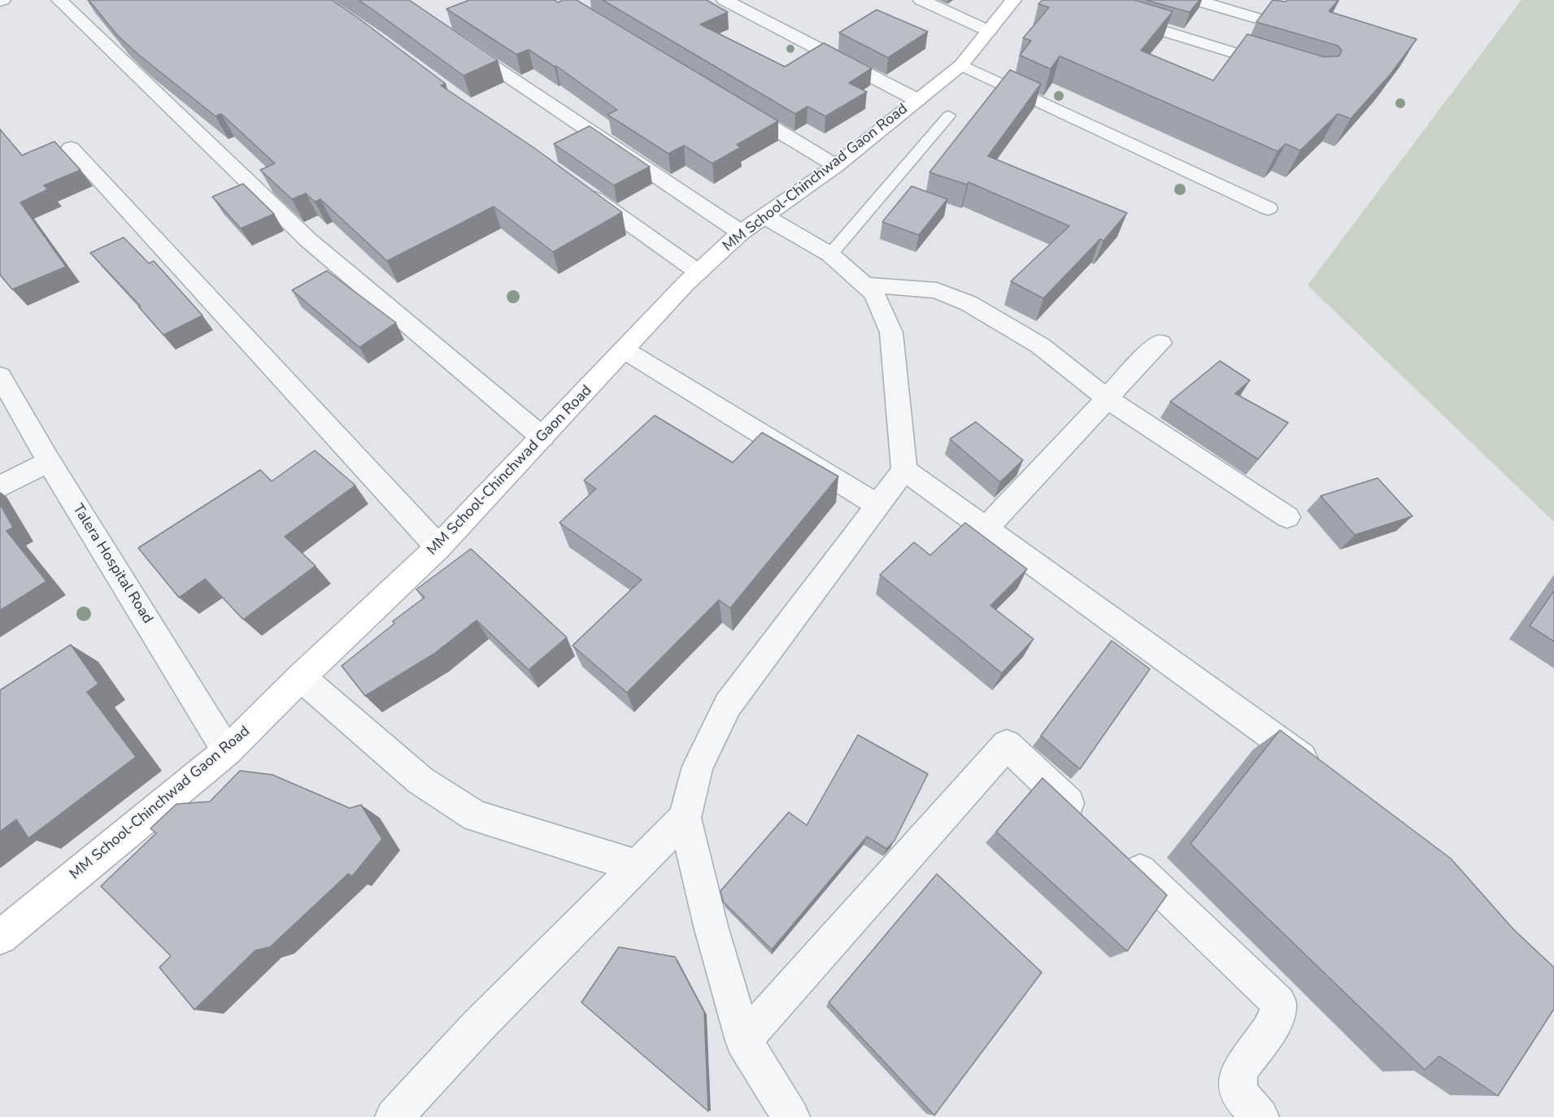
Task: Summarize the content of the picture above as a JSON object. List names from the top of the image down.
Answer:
{
  "streets": {
    "main road": ["MM School-Chinchwad Gaon Road"],
    "street": ["Talera Hospital Road"]
  },
  "crossings": [
    ["MM School-Chinchwad Gaon Road", "Talera Hospital Road"]
  ]
}
